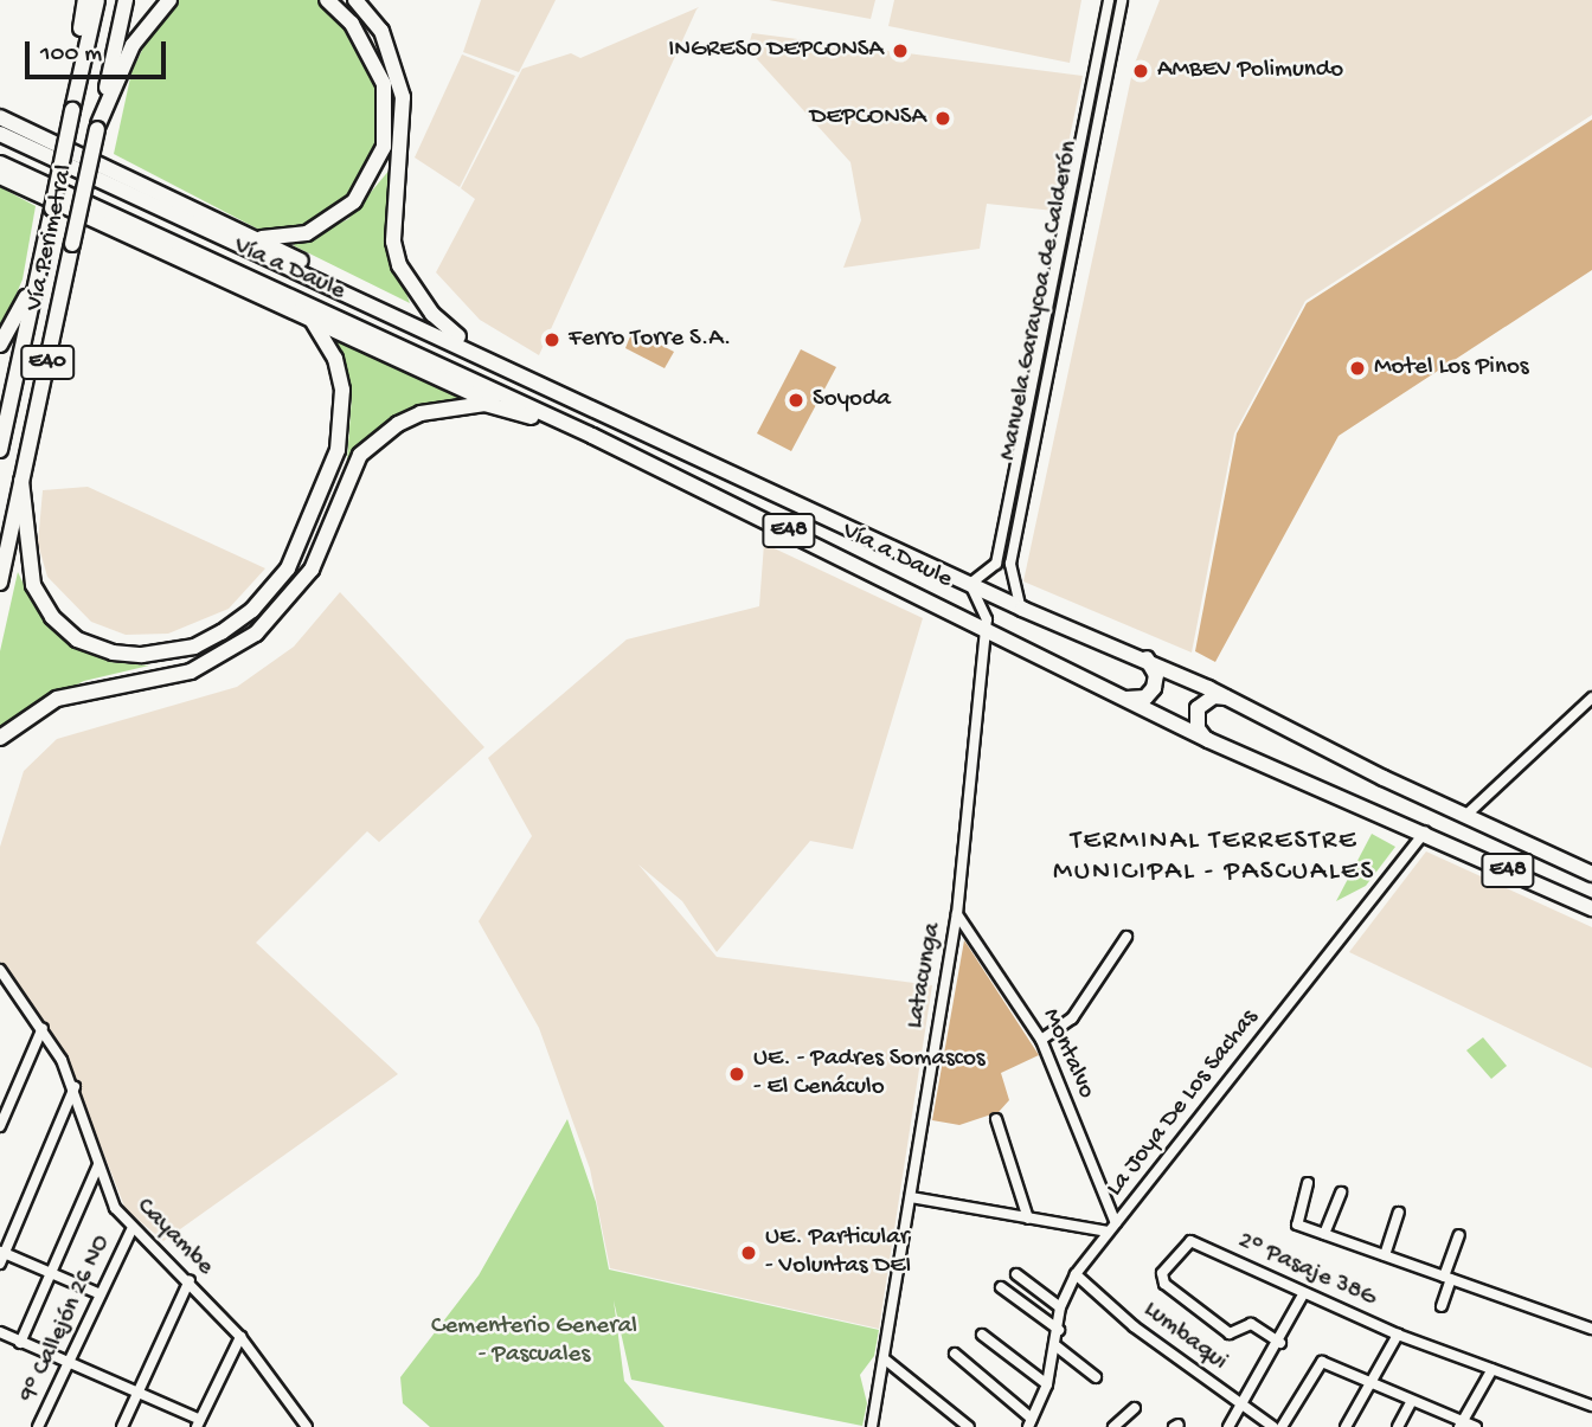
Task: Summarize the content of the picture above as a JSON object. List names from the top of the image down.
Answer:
{
  "streets": {
    "highway": [
      "Vía Perimetral",
      "Vía a Daule",
      "E40",
      "E48"
    ],
    "street": [
      "Manuela Garaycoa de Calderón",
      "Latacunga",
      "Montalvo",
      "La Joya De Los Sachas",
      "Cayambe",
      "2° Pasaje 38G",
      "9° Callejón 26 NO",
      "Lumbaqui"
    ]
  },
  "crossings": [
    ["Vía a Daule", "Manuela Garaycoa de Calderón"],
    ["Vía a Daule", "Latacunga"],
    ["Vía a Daule", "La Joya De Los Sachas"],
    ["Manuela Garaycoa de Calderón", "Latacunga"],
    ["Latacunga", "Montalvo"],
    ["Montalvo", "La Joya De Los Sachas"],
    ["La Joya De Los Sachas", "Lumbaqui"],
    ["Cayambe", "9° Callejón 26 NO"]
  ],
  "districts": ["TERMINAL TERRESTRE MUNICIPAL - PASCUALES"],
  "parks": ["Cementerio General - Pascuales"],
  "places": [
    "INGRESO DEPCONSA",
    "AMBEV Polimundo",
    "DEPCONSA",
    "Ferro Torre S.A.",
    "Motel Los Pinos",
    "Soyoda",
    "UE. - Padres Somascos - El Cenáculo",
    "UE. Particular - Voluntas DEI"
  ],
  "scale_bar": "100 m"
}
